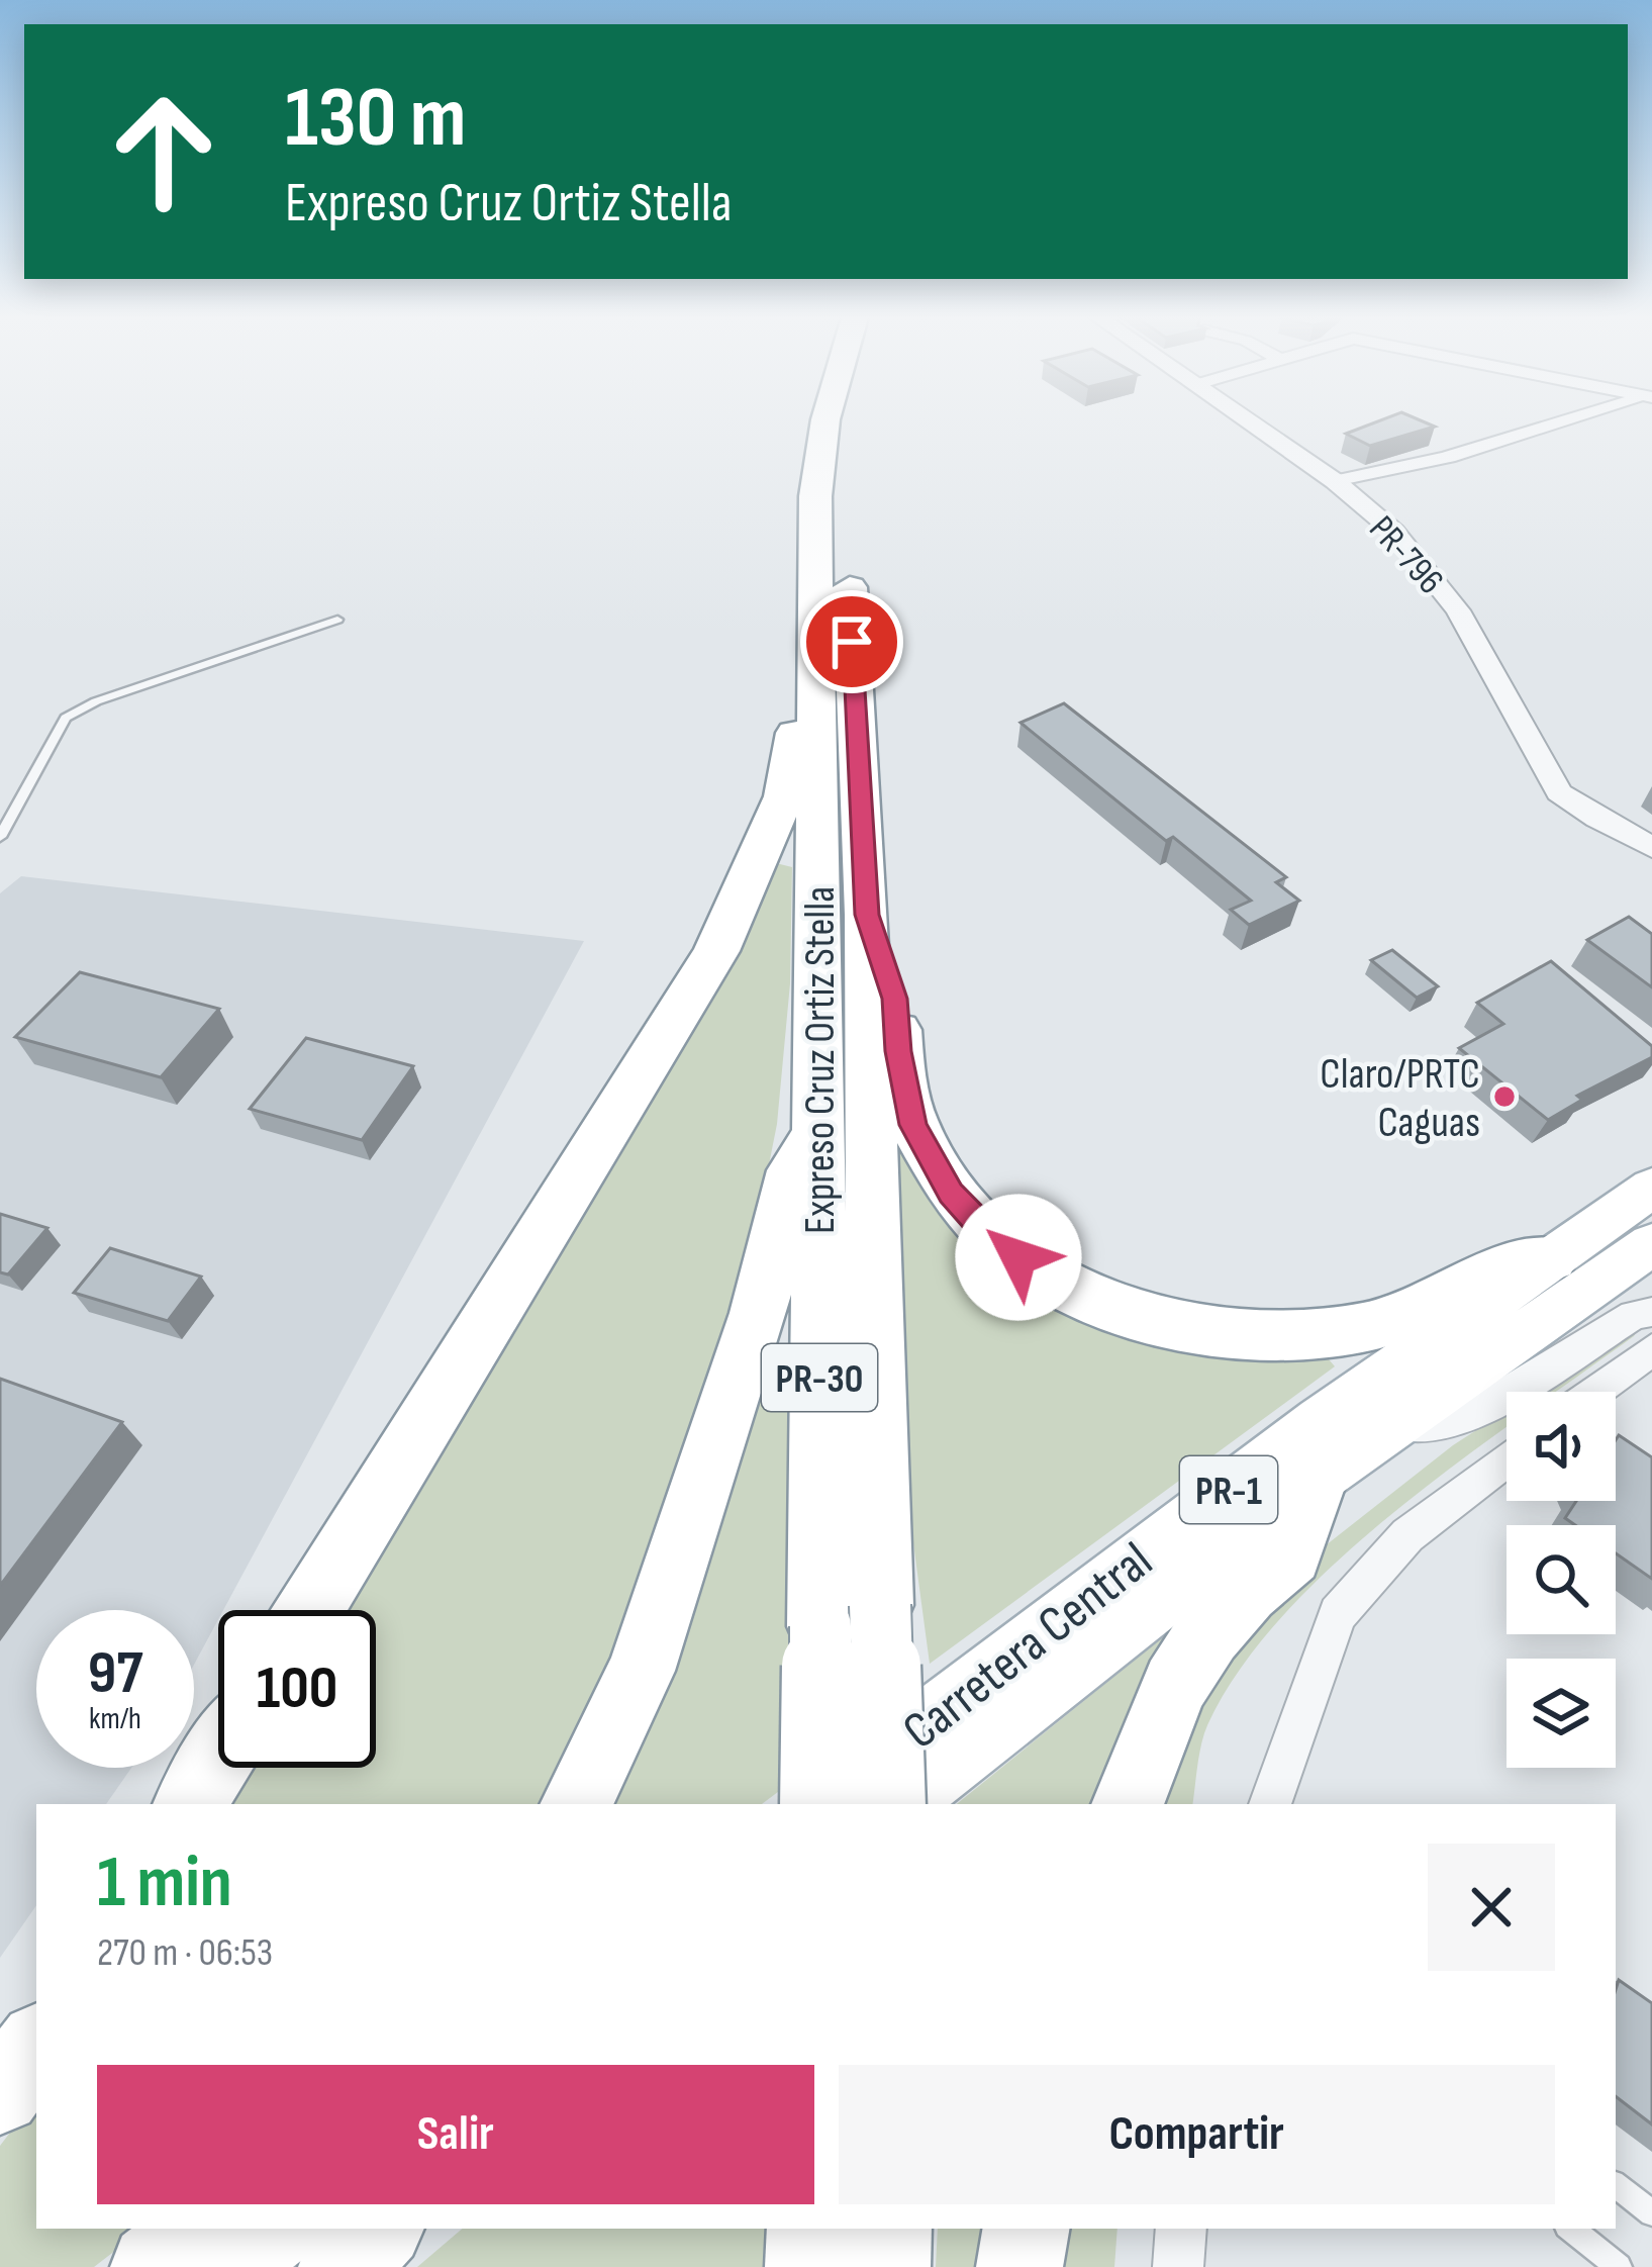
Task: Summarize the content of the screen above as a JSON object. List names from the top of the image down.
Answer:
{
  "streets": {
    "highway": ["Expreso Cruz Ortiz Stella", "PR-30"],
    "main road": ["PR-1", "Carretera Central"],
    "street": ["PR-796"]
  },
  "places": ["Claro/PRTC Caguas"],
  "page": {
    "turn": ["130 m", "Expreso Cruz Ortiz Stella"],
    "speed": "97 km/h",
    "limit": "100",
    "heading": ["1 min", "270 m · 06:53"],
    "buttons": ["Salir", "Compartir"]
  }
}
